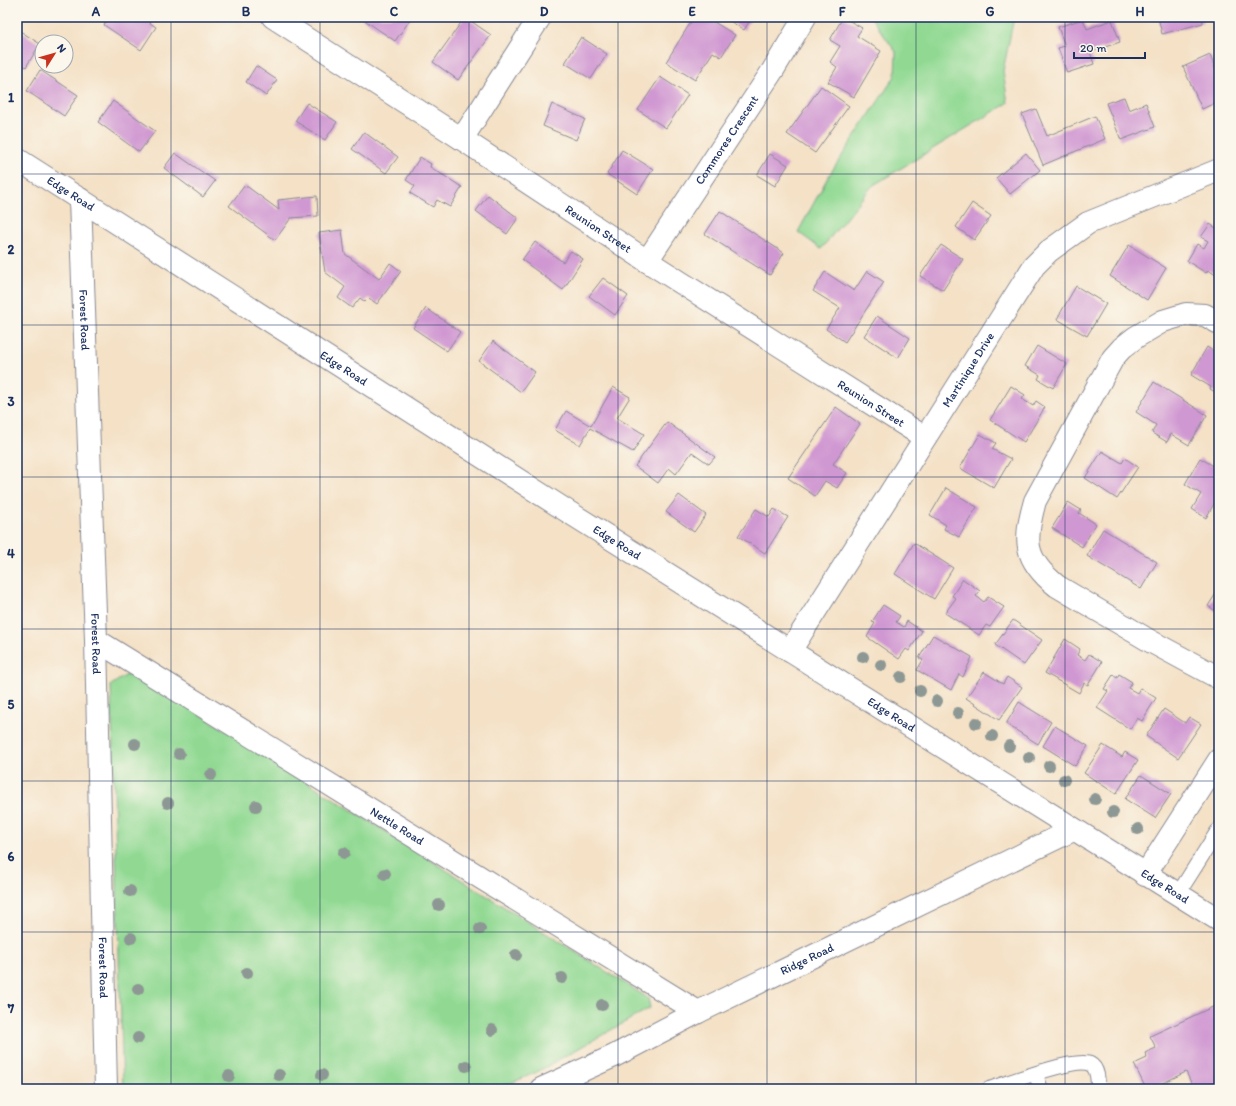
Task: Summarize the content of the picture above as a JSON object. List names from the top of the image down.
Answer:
{
  "streets": {
    "street": [
      "Commores Crescent",
      "Edge Road",
      "Reunion Street",
      "Forest Road",
      "Martinique Drive",
      "Nettle Road",
      "Ridge Road"
    ]
  },
  "crossings": [
    ["Commores Crescent", "Reunion Street"],
    ["Edge Road", "Forest Road"],
    ["Edge Road", "Martinique Drive"],
    ["Edge Road", "Ridge Road"],
    ["Reunion Street", "Martinique Drive"],
    ["Forest Road", "Nettle Road"],
    ["Nettle Road", "Ridge Road"]
  ],
  "scale_bar": "20 m",
  "north": "top right",
  "grid": {
    "columns": [
      "A",
      "B",
      "C",
      "D",
      "E",
      "F",
      "G",
      "H"
    ],
    "rows": [
      "1",
      "2",
      "3",
      "4",
      "5",
      "6",
      "7"
    ]
  }
}
